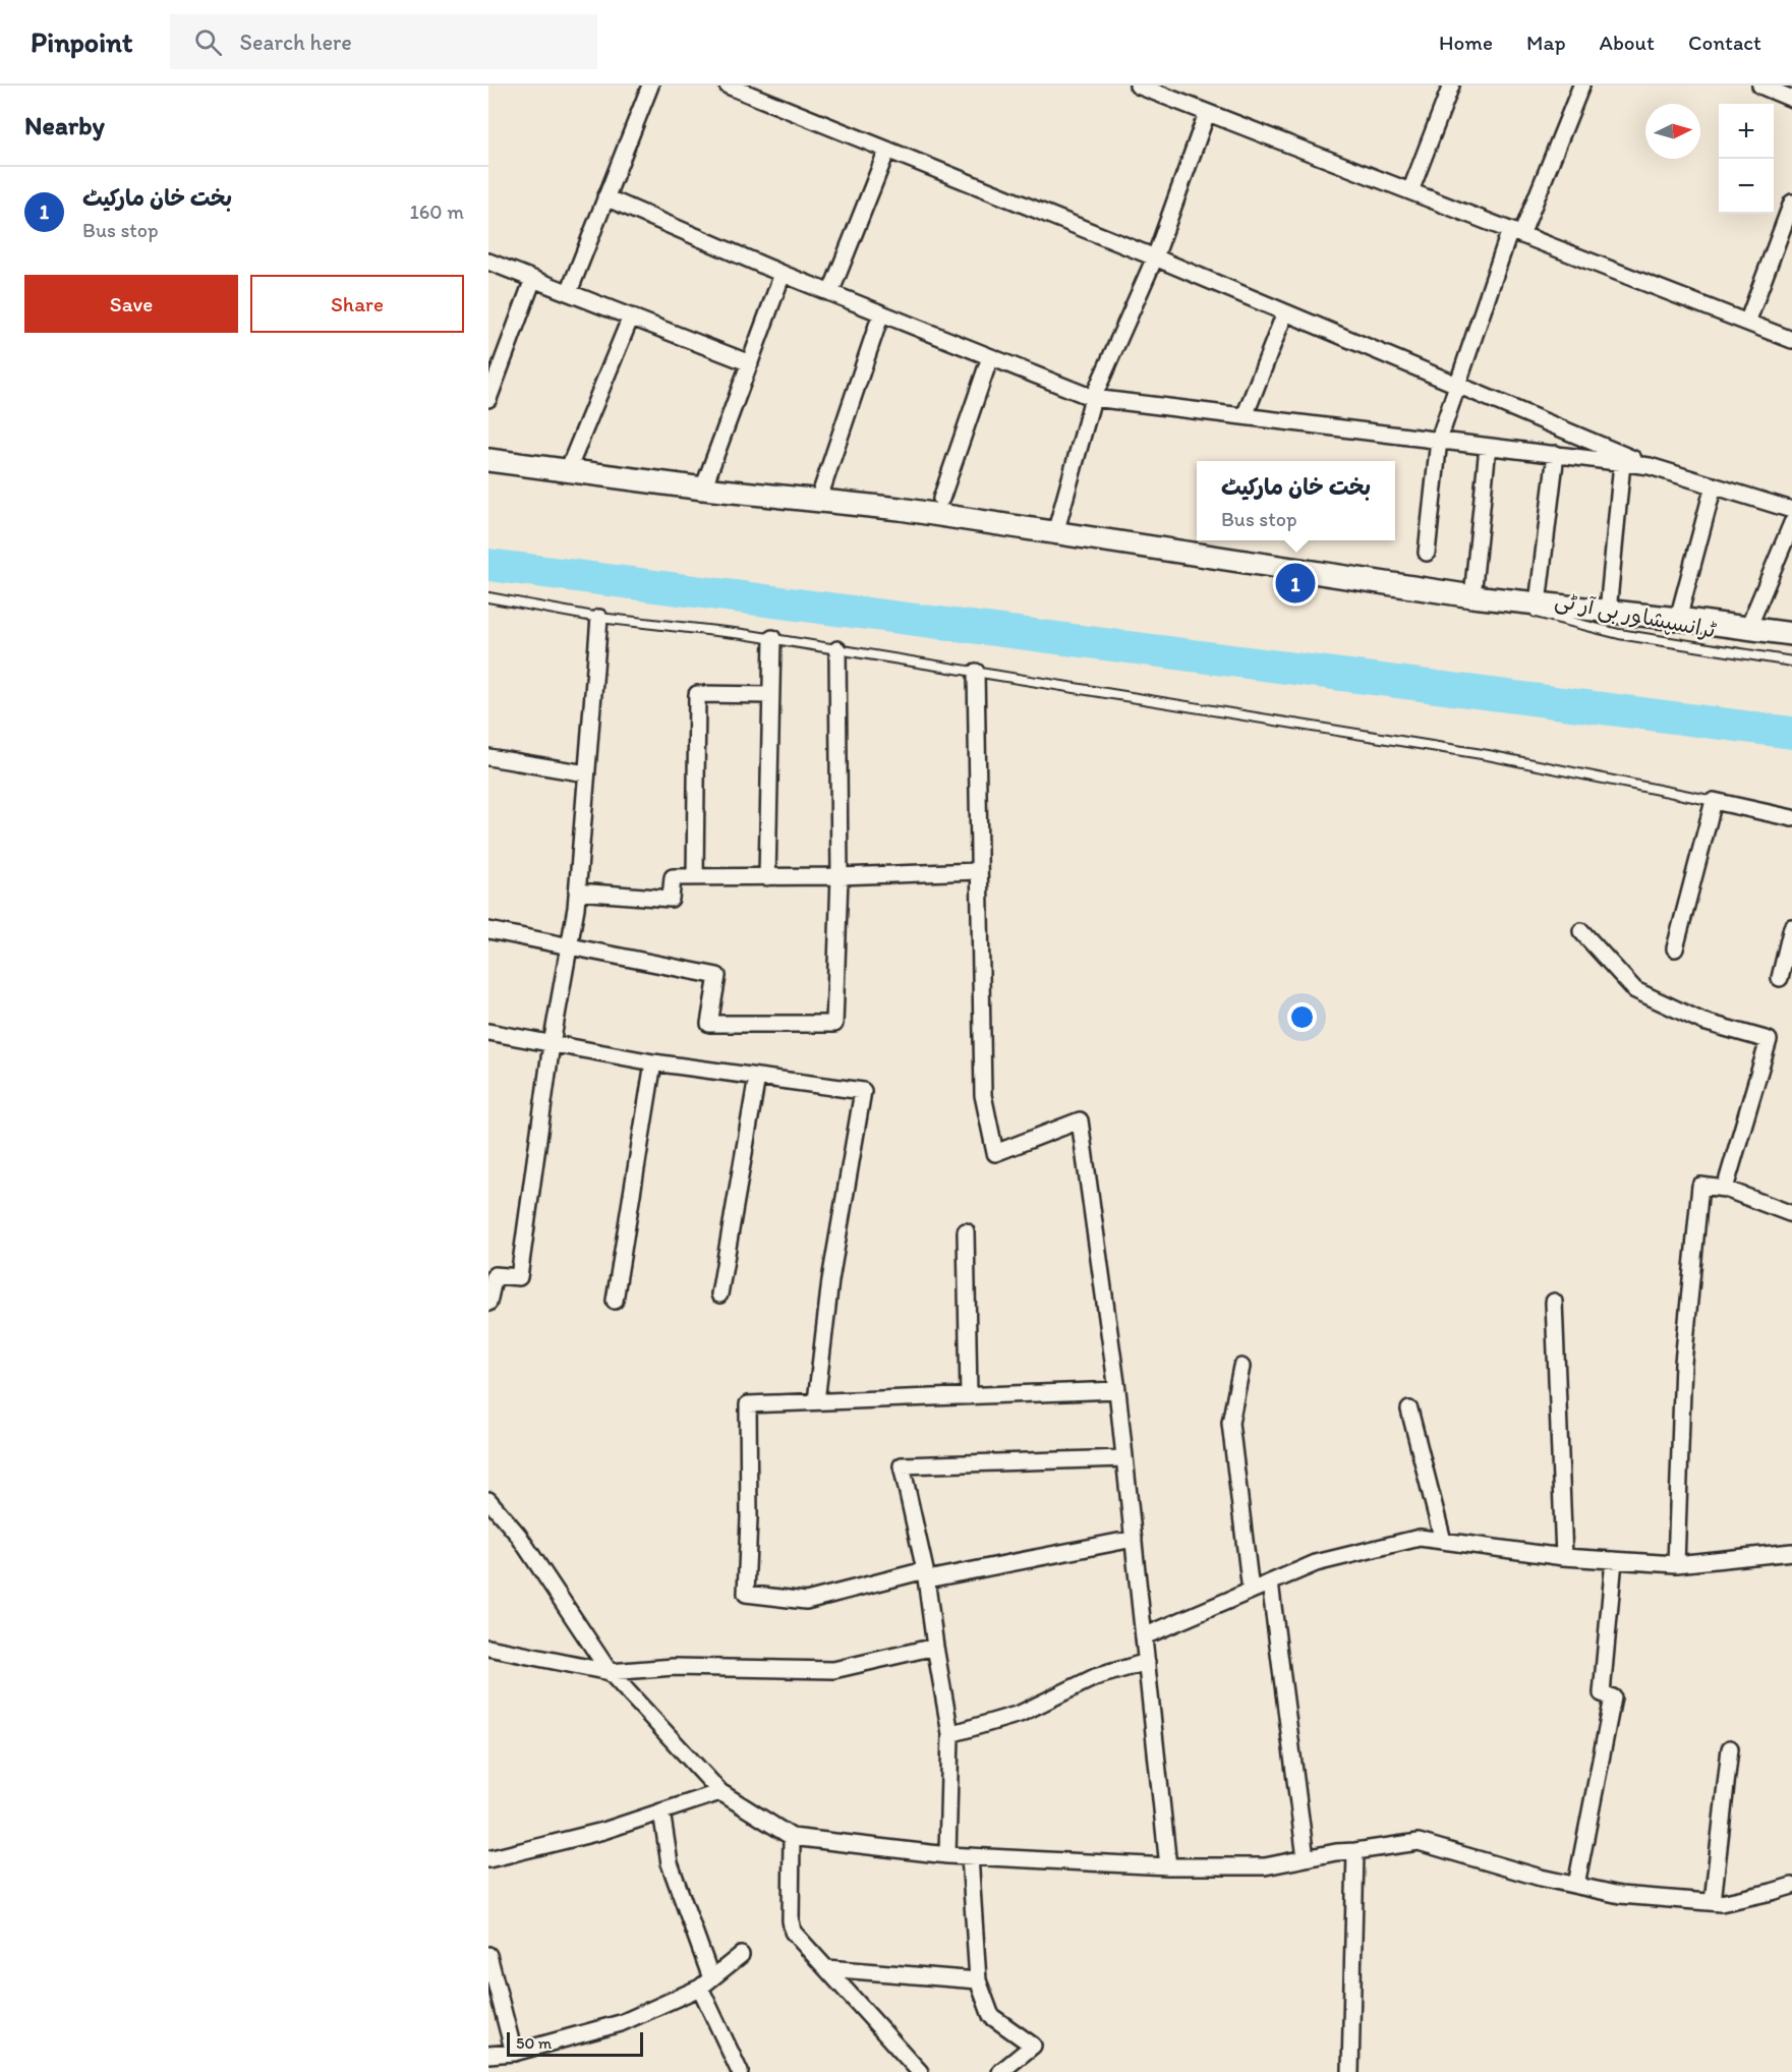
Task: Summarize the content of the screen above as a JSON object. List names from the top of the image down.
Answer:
{
  "streets": {
    "lane": ["ٹرانسپشاور بی آر ٹی"]
  },
  "scale_bar": "50 m",
  "north": "right",
  "page": {
    "header": "Pinpoint",
    "search": "Search here",
    "nav": [
      "Home",
      "Map",
      "About",
      "Contact"
    ],
    "heading": "Nearby",
    "map_buttons": ["+", "−"],
    "list": [
      {
        "mark": "1",
        "name": "بخت خان مارکیٹ",
        "note": "Bus stop",
        "value": "160 m"
      }
    ],
    "buttons": ["Save", "Share"],
    "popup": ["بخت خان مارکیٹ", "Bus stop"],
    "pins": "1",
    "scale": "50 m"
  }
}
